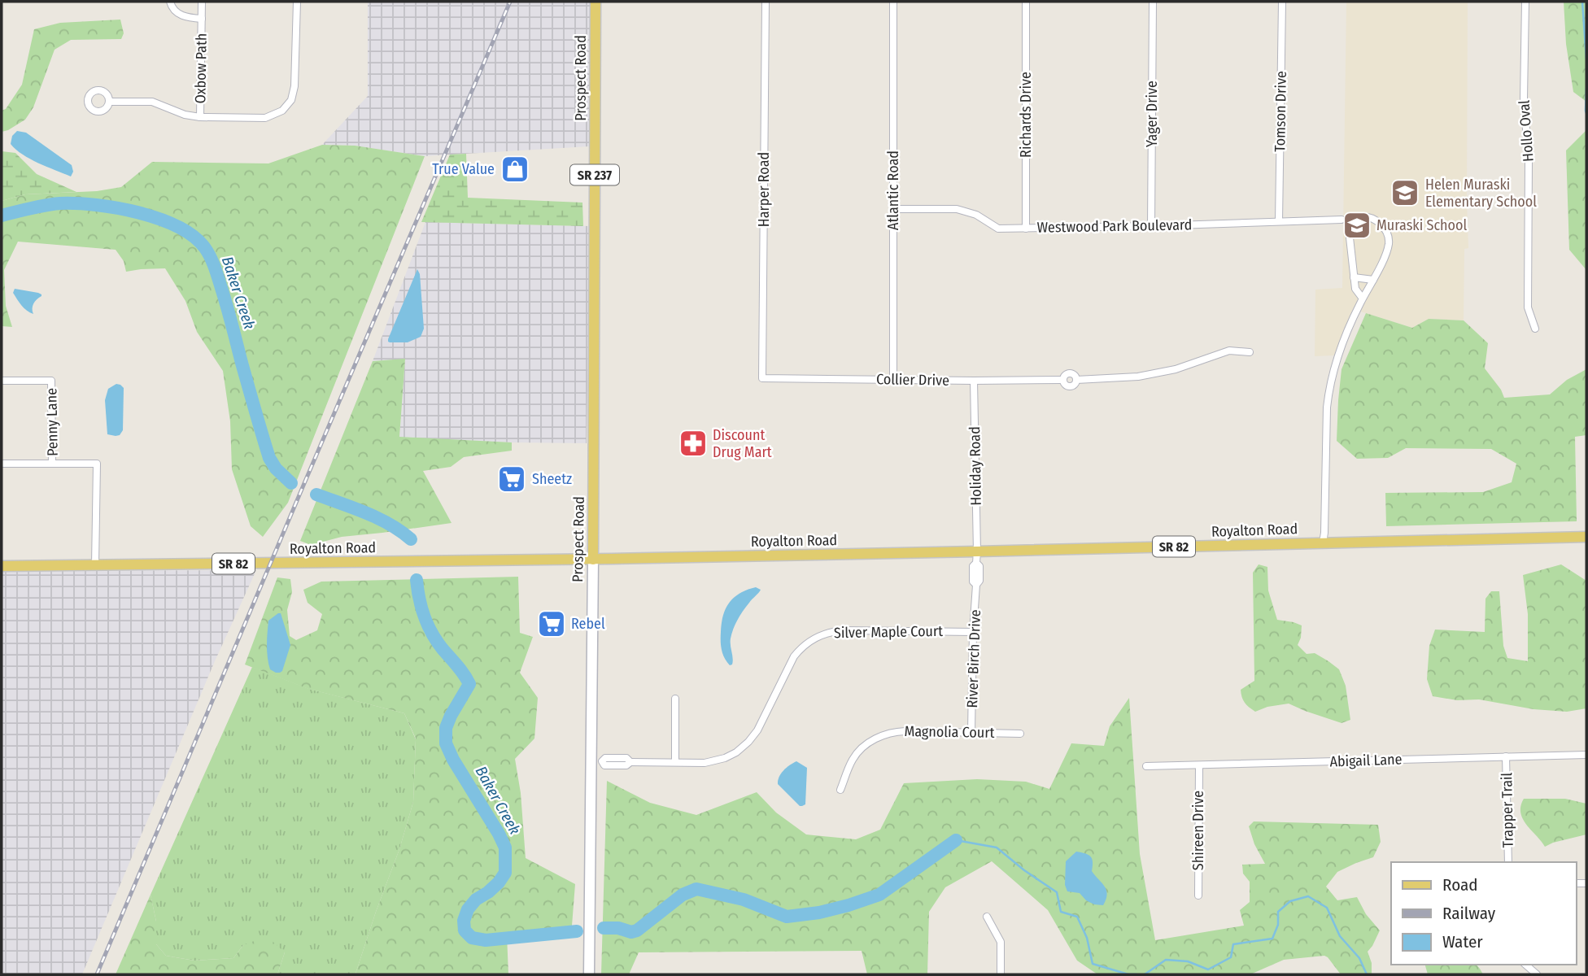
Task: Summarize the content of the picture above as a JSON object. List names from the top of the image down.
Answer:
{
  "streets": {
    "main road": [
      "Prospect Road",
      "SR 237",
      "Royalton Road",
      "SR 82"
    ],
    "street": [
      "Oxbow Path",
      "Tomson Drive",
      "Yager Drive",
      "Richards Drive",
      "Hollo Oval",
      "Harper Road",
      "Atlantic Road",
      "Westwood Park Boulevard",
      "Collier Drive",
      "Penny Lane",
      "Holiday Road",
      "Silver Maple Court",
      "River Birch Drive",
      "Magnolia Court",
      "Abigail Lane",
      "Trapper Trail",
      "Shireen Drive"
    ]
  },
  "crossings": [
    ["Prospect Road", "Royalton Road"],
    ["Prospect Road", "Silver Maple Court"],
    ["Tomson Drive", "Westwood Park Boulevard"],
    ["Yager Drive", "Westwood Park Boulevard"],
    ["Richards Drive", "Westwood Park Boulevard"],
    ["Harper Road", "Collier Drive"],
    ["Atlantic Road", "Westwood Park Boulevard"],
    ["Atlantic Road", "Collier Drive"],
    ["Collier Drive", "Holiday Road"],
    ["Holiday Road", "Royalton Road"],
    ["Holiday Road", "River Birch Drive"],
    ["Royalton Road", "River Birch Drive"],
    ["Silver Maple Court", "River Birch Drive"],
    ["River Birch Drive", "Magnolia Court"],
    ["Abigail Lane", "Trapper Trail"],
    ["Abigail Lane", "Shireen Drive"]
  ],
  "water": ["Baker Creek"],
  "places": {
    "shop": ["True Value"],
    "school or university": ["Helen Muraski Elementary School", "Muraski School"],
    "pharmacy": ["Discount Drug Mart"],
    "supermarket": ["Sheetz", "Rebel"]
  },
  "legend": ["Road", "Railway", "Water"]
}
